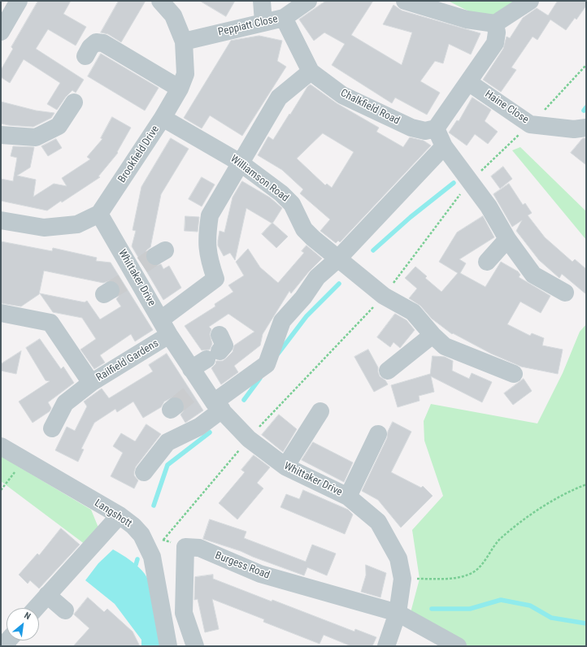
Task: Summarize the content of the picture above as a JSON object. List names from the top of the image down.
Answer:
{
  "streets": {
    "street": [
      "Peppiatt Close",
      "Chalkfield Road",
      "Haine Close",
      "Brookfield Drive",
      "Williamson Road",
      "Whittaker Drive",
      "Railfield Gardens",
      "Langshott",
      "Burgess Road"
    ]
  },
  "crossings": [
    ["Peppiatt Close", "Chalkfield Road"],
    ["Peppiatt Close", "Brookfield Drive"],
    ["Brookfield Drive", "Williamson Road"],
    ["Brookfield Drive", "Whittaker Drive"],
    ["Whittaker Drive", "Railfield Gardens"],
    ["Whittaker Drive", "Burgess Road"]
  ],
  "north": "top right"
}
